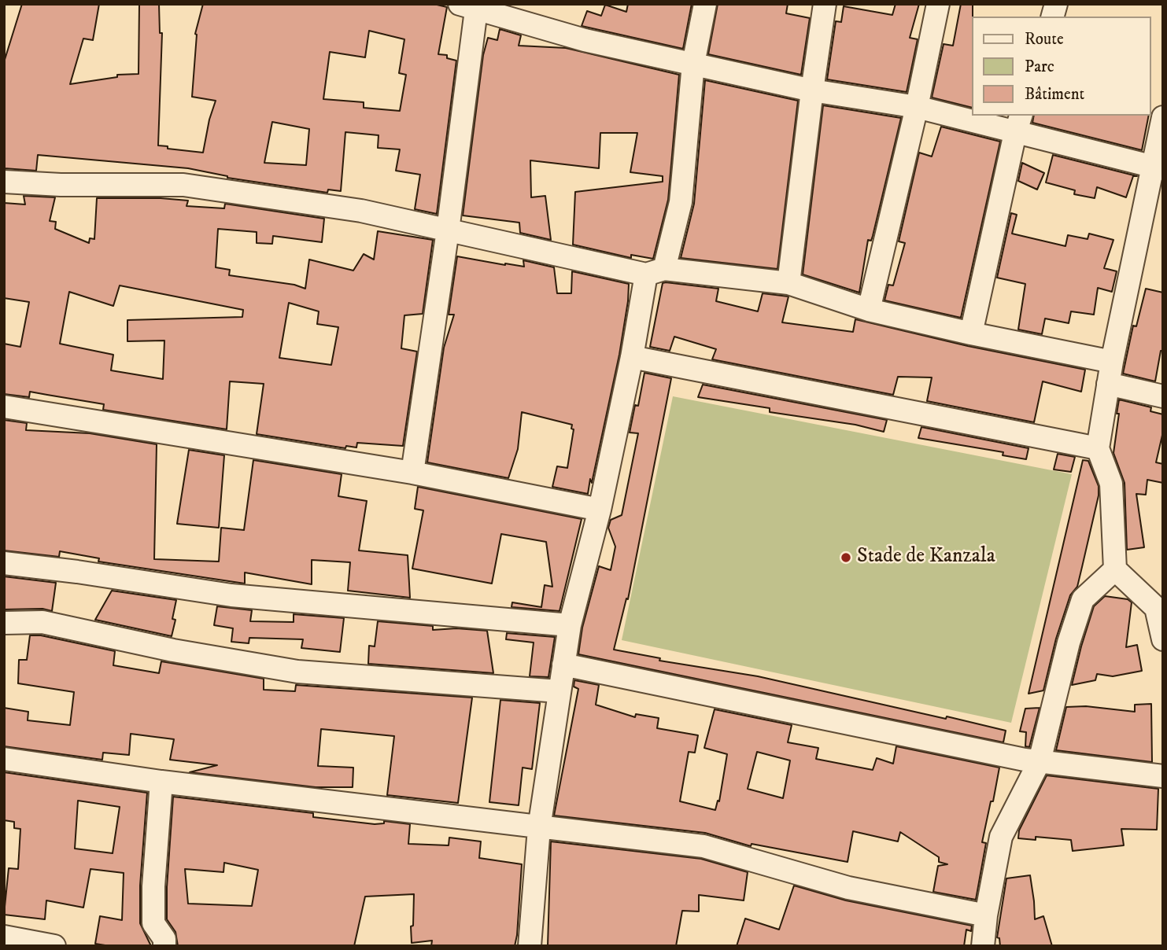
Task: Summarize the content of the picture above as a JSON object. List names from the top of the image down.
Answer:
{
  "places": ["Stade de Kanzala"],
  "legend": ["Route", "Parc", "Bâtiment"]
}
